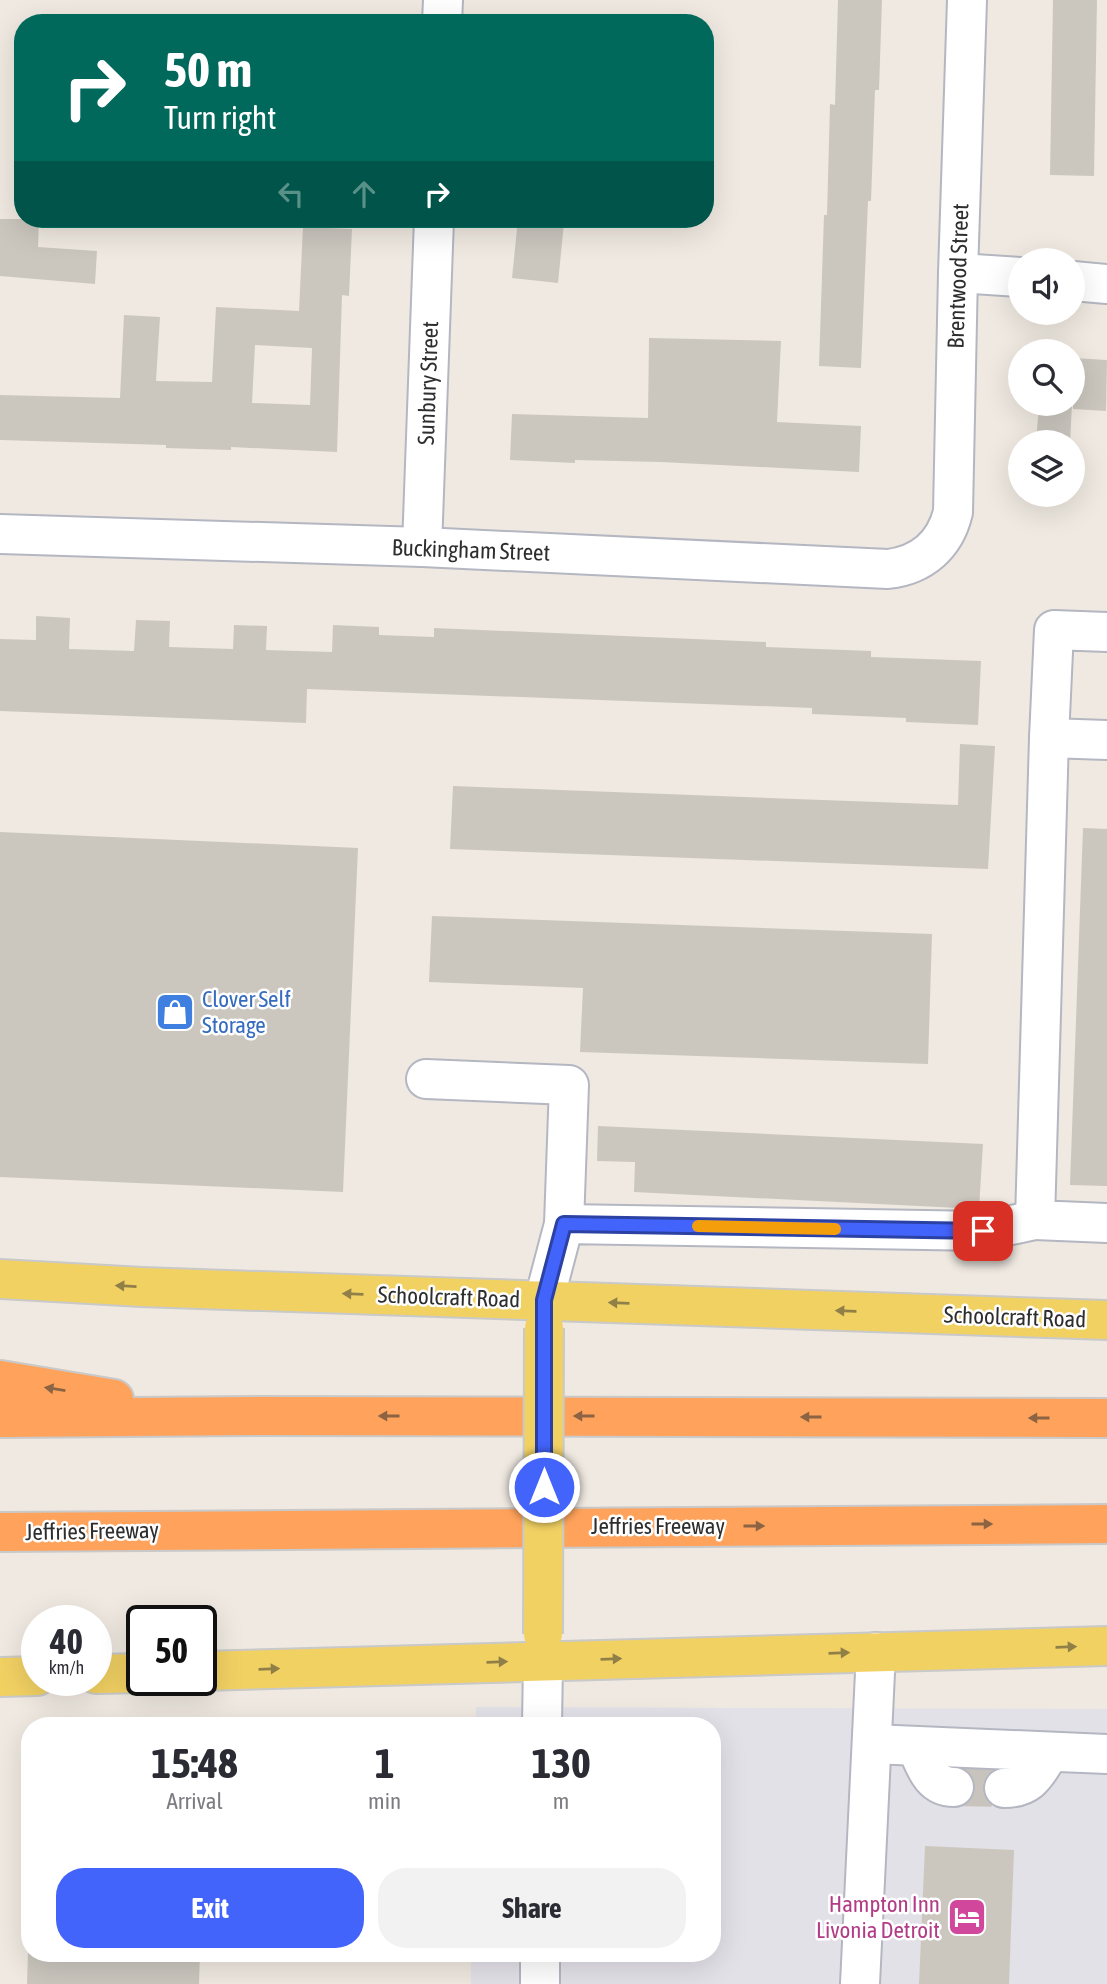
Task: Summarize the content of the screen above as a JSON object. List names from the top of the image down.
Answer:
{
  "streets": {
    "highway": ["Jeffries Freeway"],
    "main road": ["Schoolcraft Road"],
    "street": ["Brentwood Street", "Sunbury Street", "Buckingham Street"]
  },
  "crossings": [
    ["Brentwood Street", "Buckingham Street"],
    ["Sunbury Street", "Buckingham Street"]
  ],
  "places": {
    "shop": ["Clover Self Storage"],
    "hotel": ["Hampton Inn Livonia Detroit"]
  },
  "page": {
    "turn": ["50 m", "Turn right"],
    "speed": "40 km/h",
    "limit": "50",
    "eta": [
      "15:48",
      "Arrival",
      "1",
      "min",
      "130",
      "m"
    ],
    "buttons": ["Exit", "Share"]
  }
}
